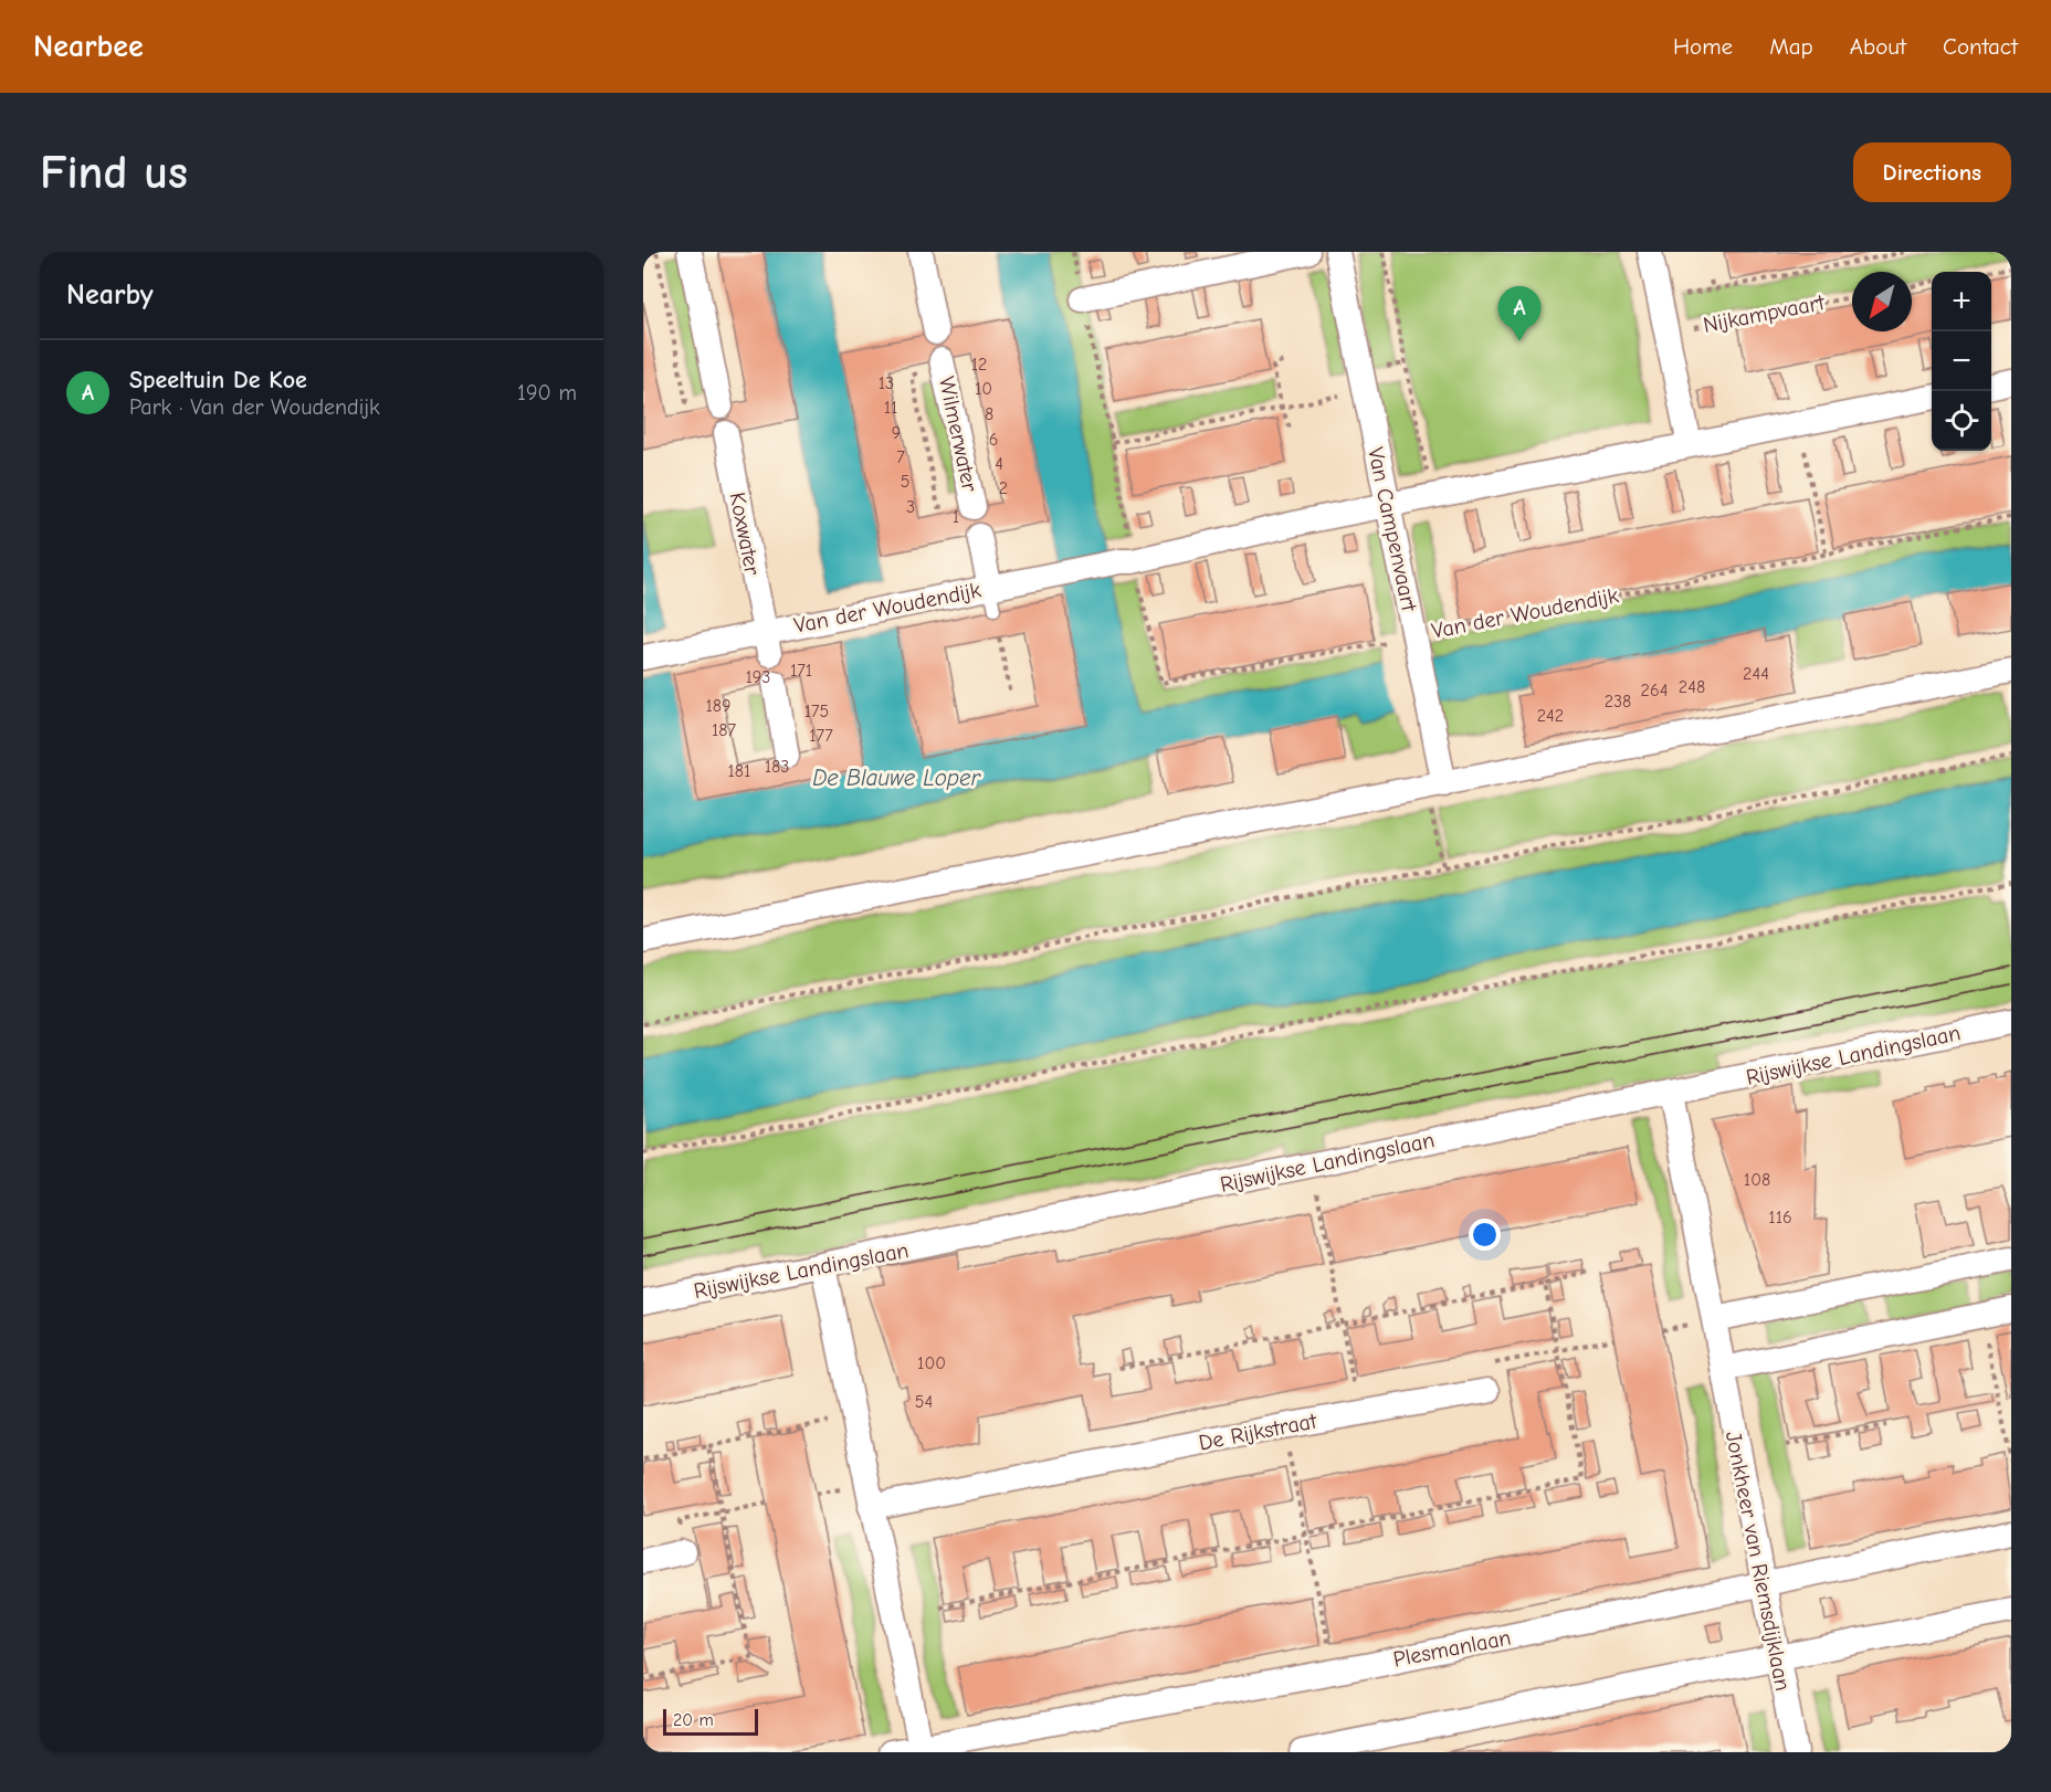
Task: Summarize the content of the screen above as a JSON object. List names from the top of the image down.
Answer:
{
  "streets": {
    "street": [
      "Wilmerwater",
      "Van Campenvaart",
      "Koxwater",
      "Van der Woudendijk",
      "Rijswijkse Landingslaan",
      "De Rijkstraat",
      "Jonkheer van Riemsdijklaan",
      "Plesmanlaan"
    ],
    "path": ["Nijkampvaart"]
  },
  "crossings": [
    ["Van Campenvaart", "Van der Woudendijk"],
    ["Koxwater", "Van der Woudendijk"],
    ["Rijswijkse Landingslaan", "Jonkheer van Riemsdijklaan"],
    ["Jonkheer van Riemsdijklaan", "Plesmanlaan"]
  ],
  "water": ["De Blauwe Loper"],
  "house_numbers": [
    "12",
    "13",
    "10",
    "11",
    "8",
    "9",
    "6",
    "7",
    "4",
    "5",
    "2",
    "3",
    "1",
    "171",
    "244",
    "193",
    "248",
    "264",
    "238",
    "189",
    "175",
    "242",
    "187",
    "177",
    "183",
    "181",
    "108",
    "116",
    "100",
    "54"
  ],
  "scale_bar": "20 m",
  "north": "bottom left",
  "page": {
    "header": "Nearbee",
    "nav": [
      "Home",
      "Map",
      "About",
      "Contact"
    ],
    "buttons": "Directions",
    "title": "Find us",
    "heading": "Nearby",
    "map_buttons": ["+", "−"],
    "pins": "A",
    "list": [
      {
        "mark": "A",
        "name": "Speeltuin De Koe",
        "note": "Park · Van der Woudendijk",
        "value": "190 m"
      }
    ],
    "scale": "20 m"
  }
}
